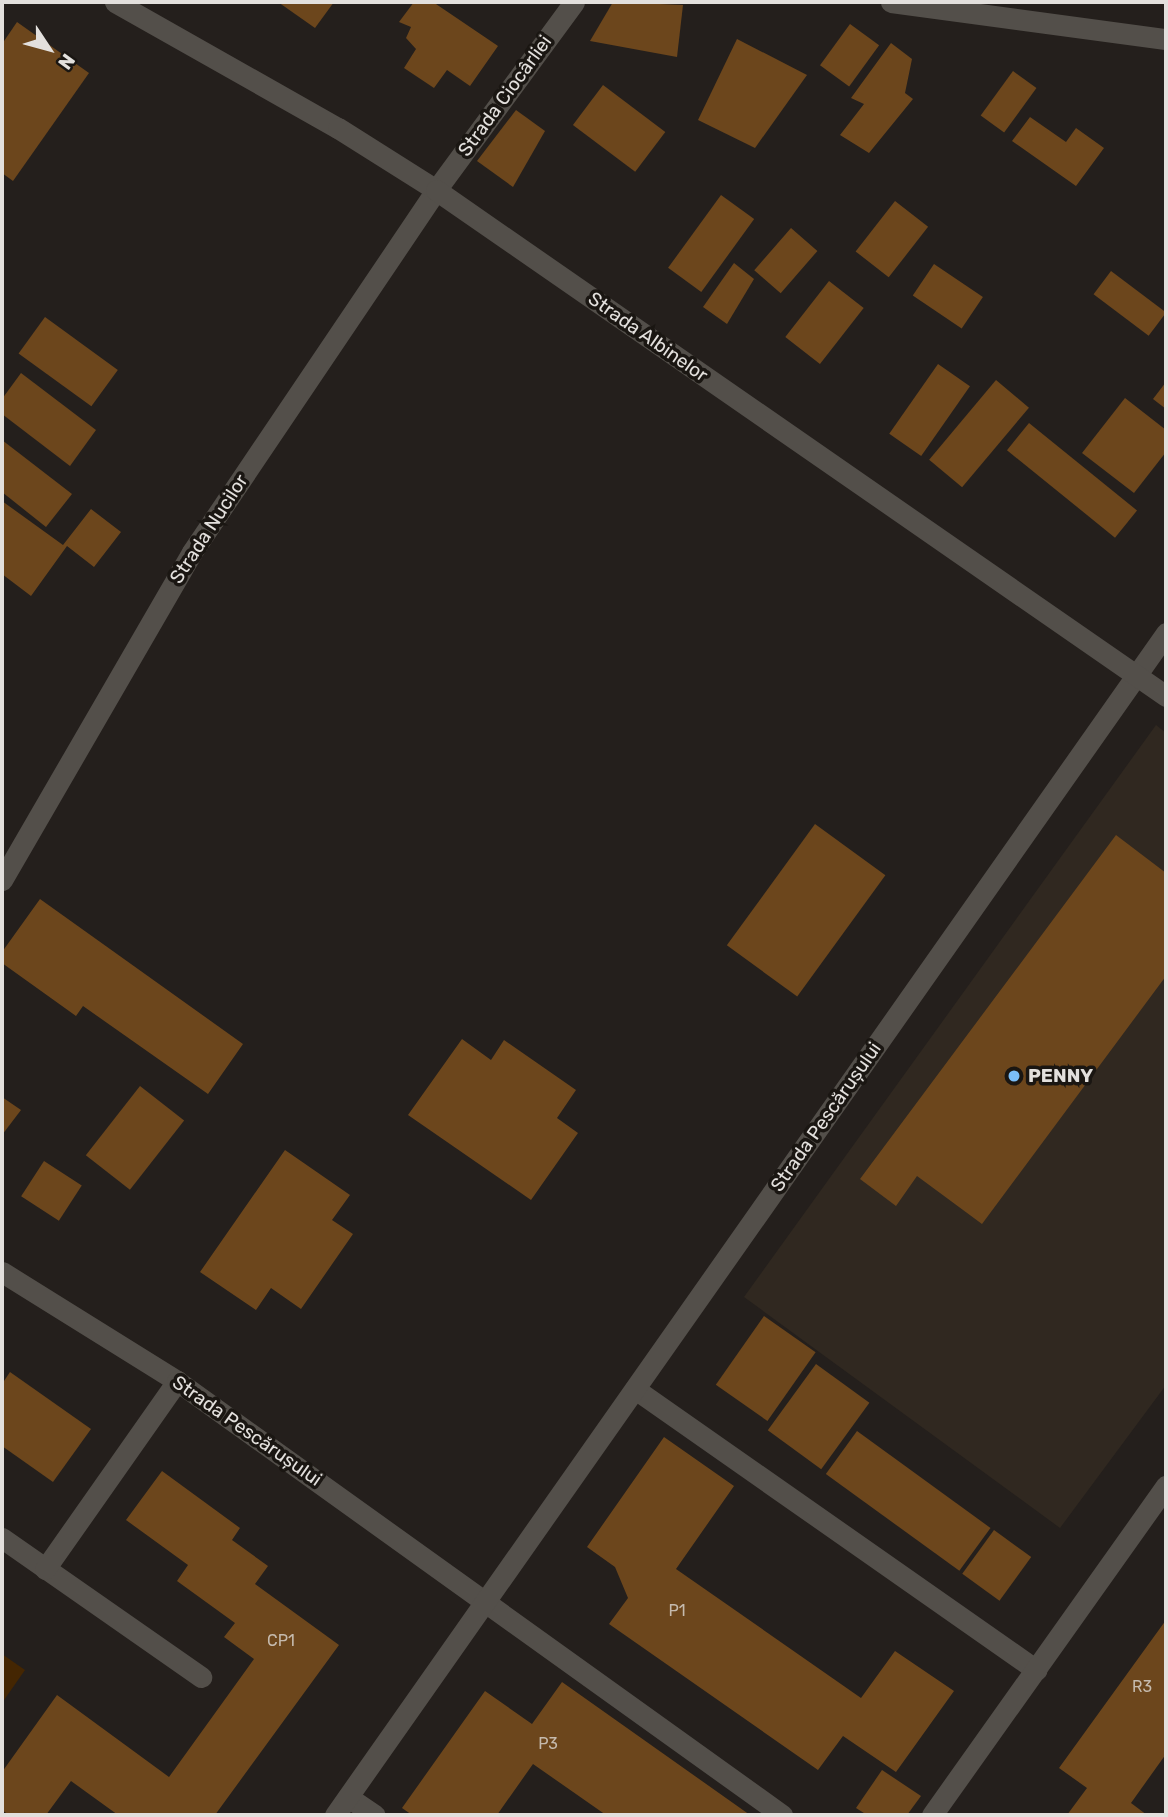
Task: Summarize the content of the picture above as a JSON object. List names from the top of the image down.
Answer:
{
  "streets": {
    "street": [
      "Strada Ciocârliei",
      "Strada Albinelor",
      "Strada Nucilor",
      "Strada Pescărușului"
    ]
  },
  "crossings": [
    ["Strada Ciocârliei", "Strada Albinelor"],
    ["Strada Ciocârliei", "Strada Nucilor"],
    ["Strada Albinelor", "Strada Nucilor"],
    ["Strada Albinelor", "Strada Pescărușului"]
  ],
  "places": ["PENNY"],
  "house_numbers": [
    "P1",
    "CP1",
    "R3",
    "P3"
  ],
  "north": "bottom right"
}
